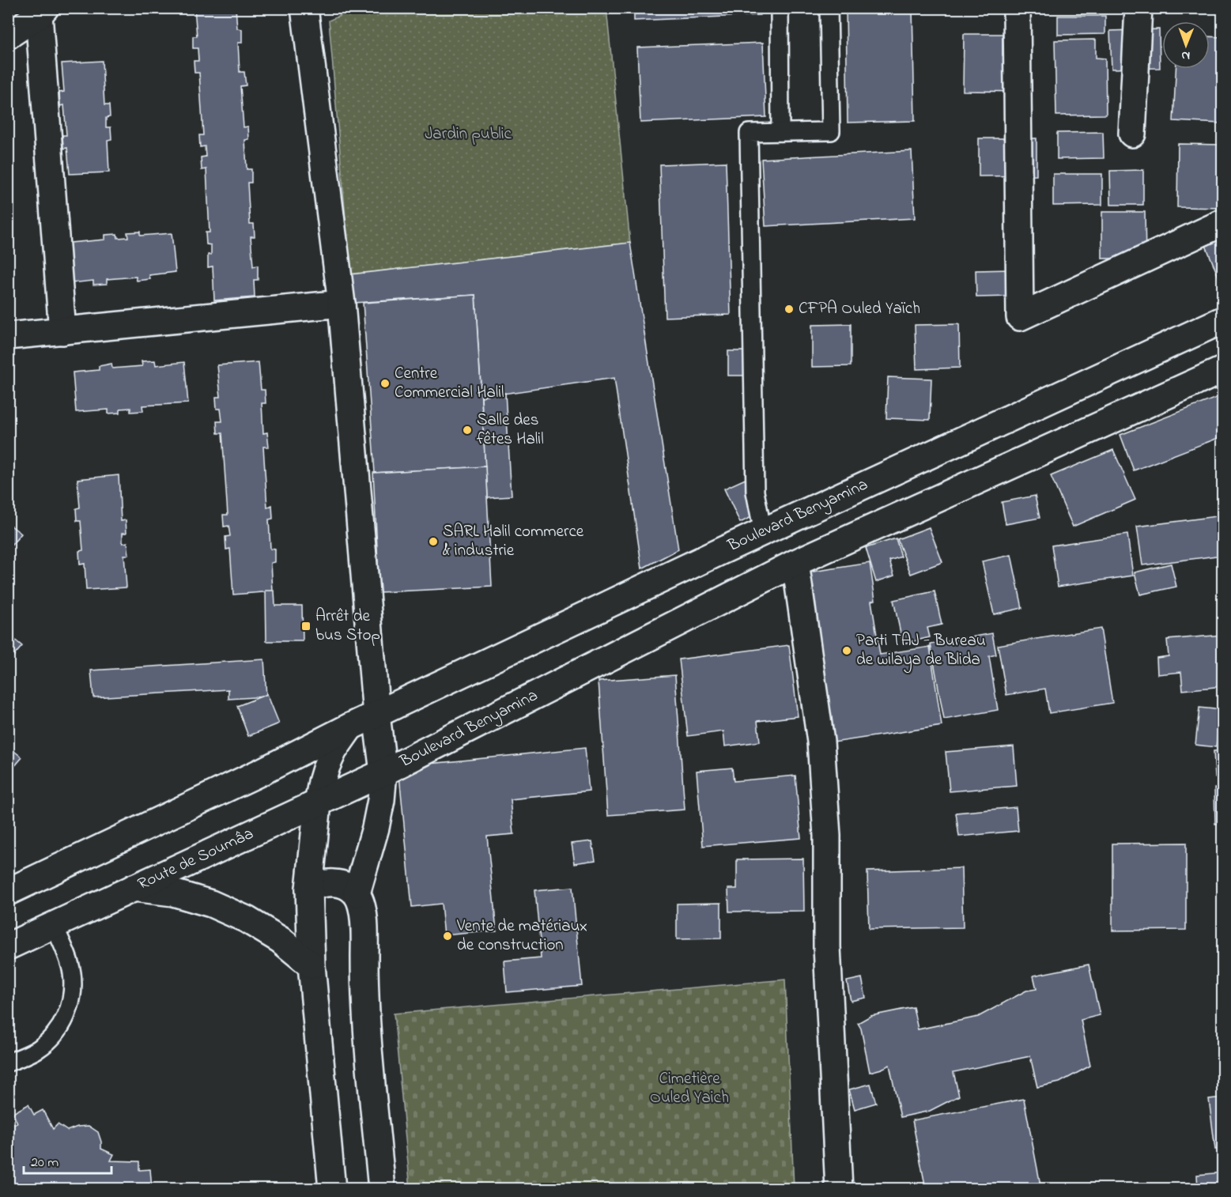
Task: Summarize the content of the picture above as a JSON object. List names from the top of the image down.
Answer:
{
  "streets": {
    "main road": ["Boulevard Benyamina", "Route de Soumâa"]
  },
  "crossings": [
    ["Boulevard Benyamina", "Route de Soumâa"]
  ],
  "parks": ["Jardin public", "Cimetière Ouled Yaich"],
  "places": {
    "other": [
      "CFPA Ouled Yaïch",
      "Centre Commercial Halil",
      "Salle des fêtes Halil",
      "SARL Halil commerce & industrie",
      "Parti TAJ - Bureau de wilaya de Blida",
      "Vente de matériaux de construction"
    ],
    "transit": ["Arrêt de bus Stop"]
  },
  "scale_bar": "20 m",
  "north": "bottom"
}
